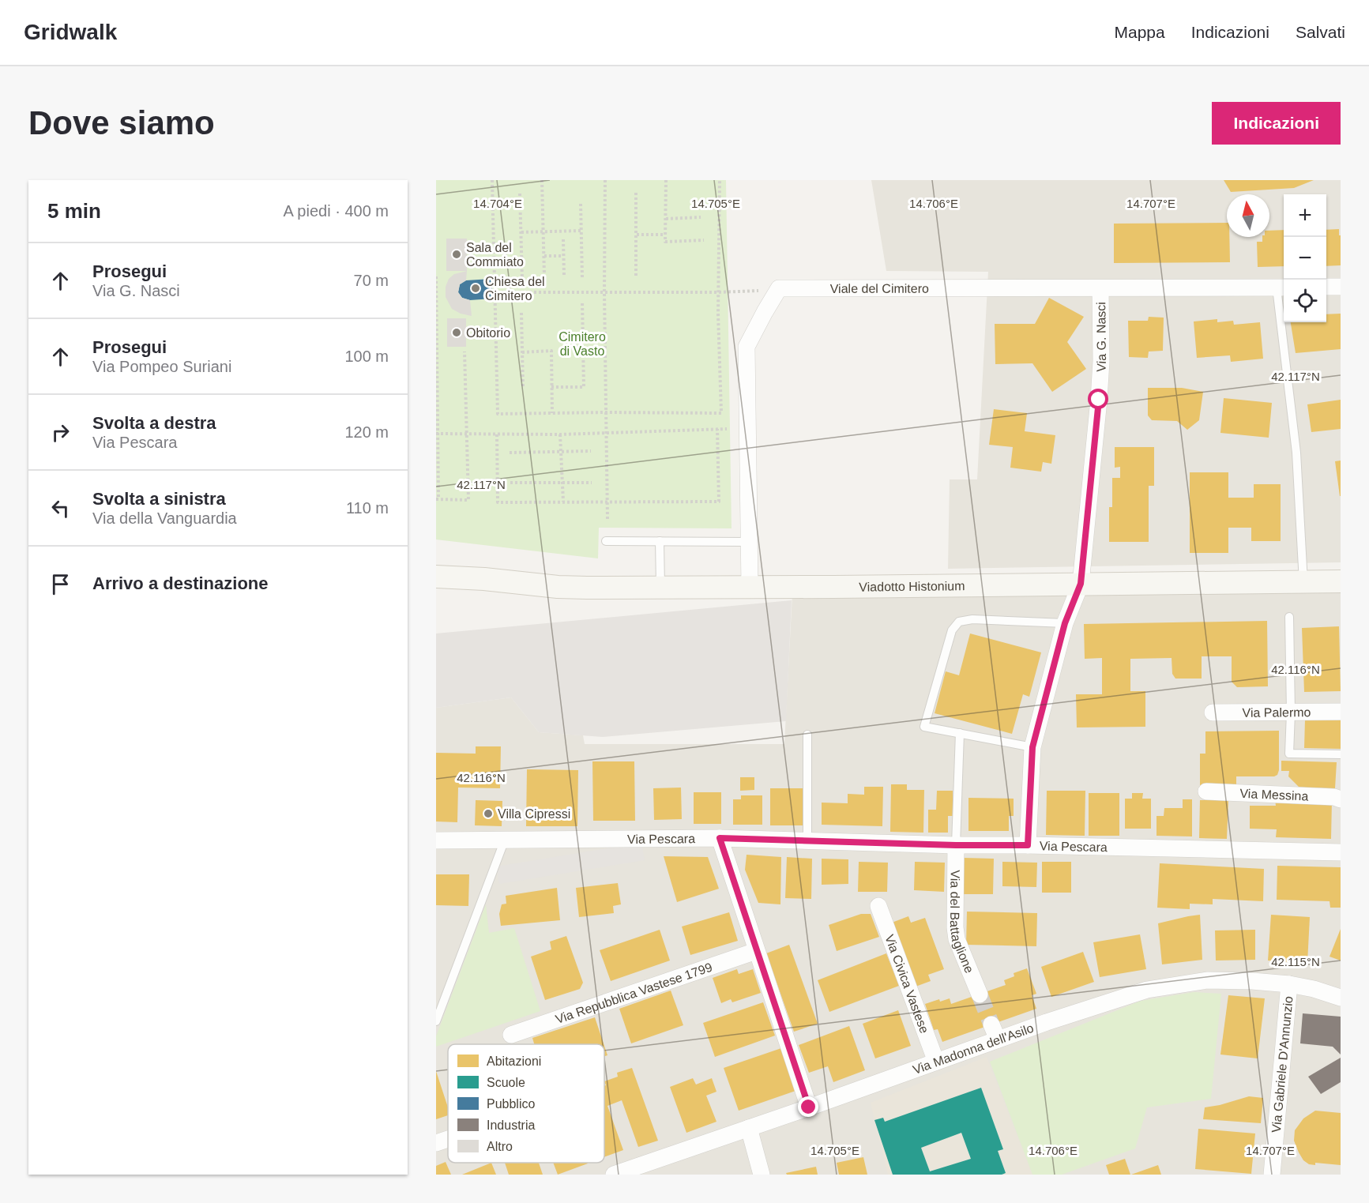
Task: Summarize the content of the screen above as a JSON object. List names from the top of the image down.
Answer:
{
  "streets": {
    "main road": ["Viadotto Histonium"],
    "street": [
      "Viale del Cimitero",
      "Via G. Nasci",
      "Via Palermo",
      "Via Messina",
      "Via Pescara",
      "Via del Battaglione",
      "Via Civica Vastese",
      "Via Repubblica Vastese 1799",
      "Via Madonna dell'Asilo",
      "Via Gabriele D'Annunzio"
    ]
  },
  "crossings": [
    ["Viale del Cimitero", "Via G. Nasci"],
    ["Via G. Nasci", "Viadotto Histonium"],
    ["Via G. Nasci", "Via Pescara"],
    ["Via Pescara", "Via del Battaglione"],
    ["Via Civica Vastese", "Via Madonna dell'Asilo"],
    ["Via Madonna dell'Asilo", "Via Gabriele D'Annunzio"]
  ],
  "parks": ["Cimitero di Vasto"],
  "places": [
    "Sala del Commiato",
    "Chiesa del Cimitero",
    "Obitorio",
    "Villa Cipressi"
  ],
  "legend": [
    "Abitazioni",
    "Scuole",
    "Pubblico",
    "Industria",
    "Altro"
  ],
  "north": "top",
  "page": {
    "header": "Gridwalk",
    "nav": ["Mappa", "Indicazioni", "Salvati"],
    "buttons": "Indicazioni",
    "title": "Dove siamo",
    "heading": ["5 min", "A piedi · 400 m"],
    "map_buttons": ["+", "−"],
    "list": [
      ["Prosegui", "Via G. Nasci", "70 m"],
      ["Prosegui", "Via Pompeo Suriani", "100 m"],
      ["Svolta a destra", "Via Pescara", "120 m"],
      ["Svolta a sinistra", "Via della Vanguardia", "110 m"],
      "Arrivo a destinazione"
    ]
  },
  "coordinates": [
    "14.704°E",
    "14.705°E",
    "14.706°E",
    "14.707°E",
    "42.117°N",
    "42.116°N",
    "42.115°N"
  ]
}
